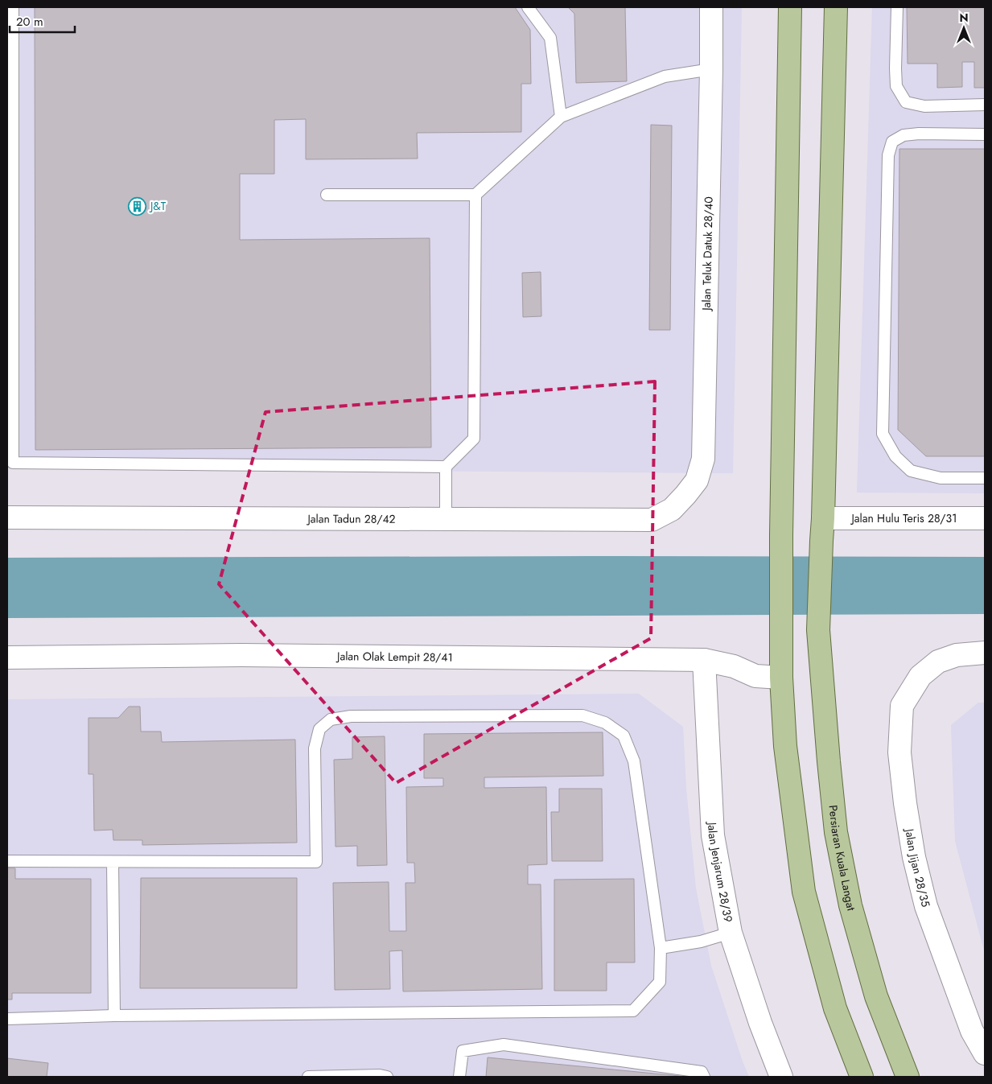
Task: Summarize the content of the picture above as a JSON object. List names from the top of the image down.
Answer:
{
  "streets": {
    "main road": ["Persiaran Kuala Langat"],
    "street": [
      "Jalan Teluk Datuk 28/40",
      "Jalan Tadun 28/42",
      "Jalan Hulu Teris 28/31",
      "Jalan Olak Lempit 28/41",
      "Jalan Jijan 28/35",
      "Jalan Jenjarum 28/39"
    ]
  },
  "crossings": [
    ["Jalan Teluk Datuk 28/40", "Jalan Tadun 28/42"],
    ["Jalan Hulu Teris 28/31", "Persiaran Kuala Langat"],
    ["Jalan Olak Lempit 28/41", "Jalan Jenjarum 28/39"]
  ],
  "places": {
    "building": ["J&T"]
  },
  "scale_bar": "20 m",
  "north": "top"
}
